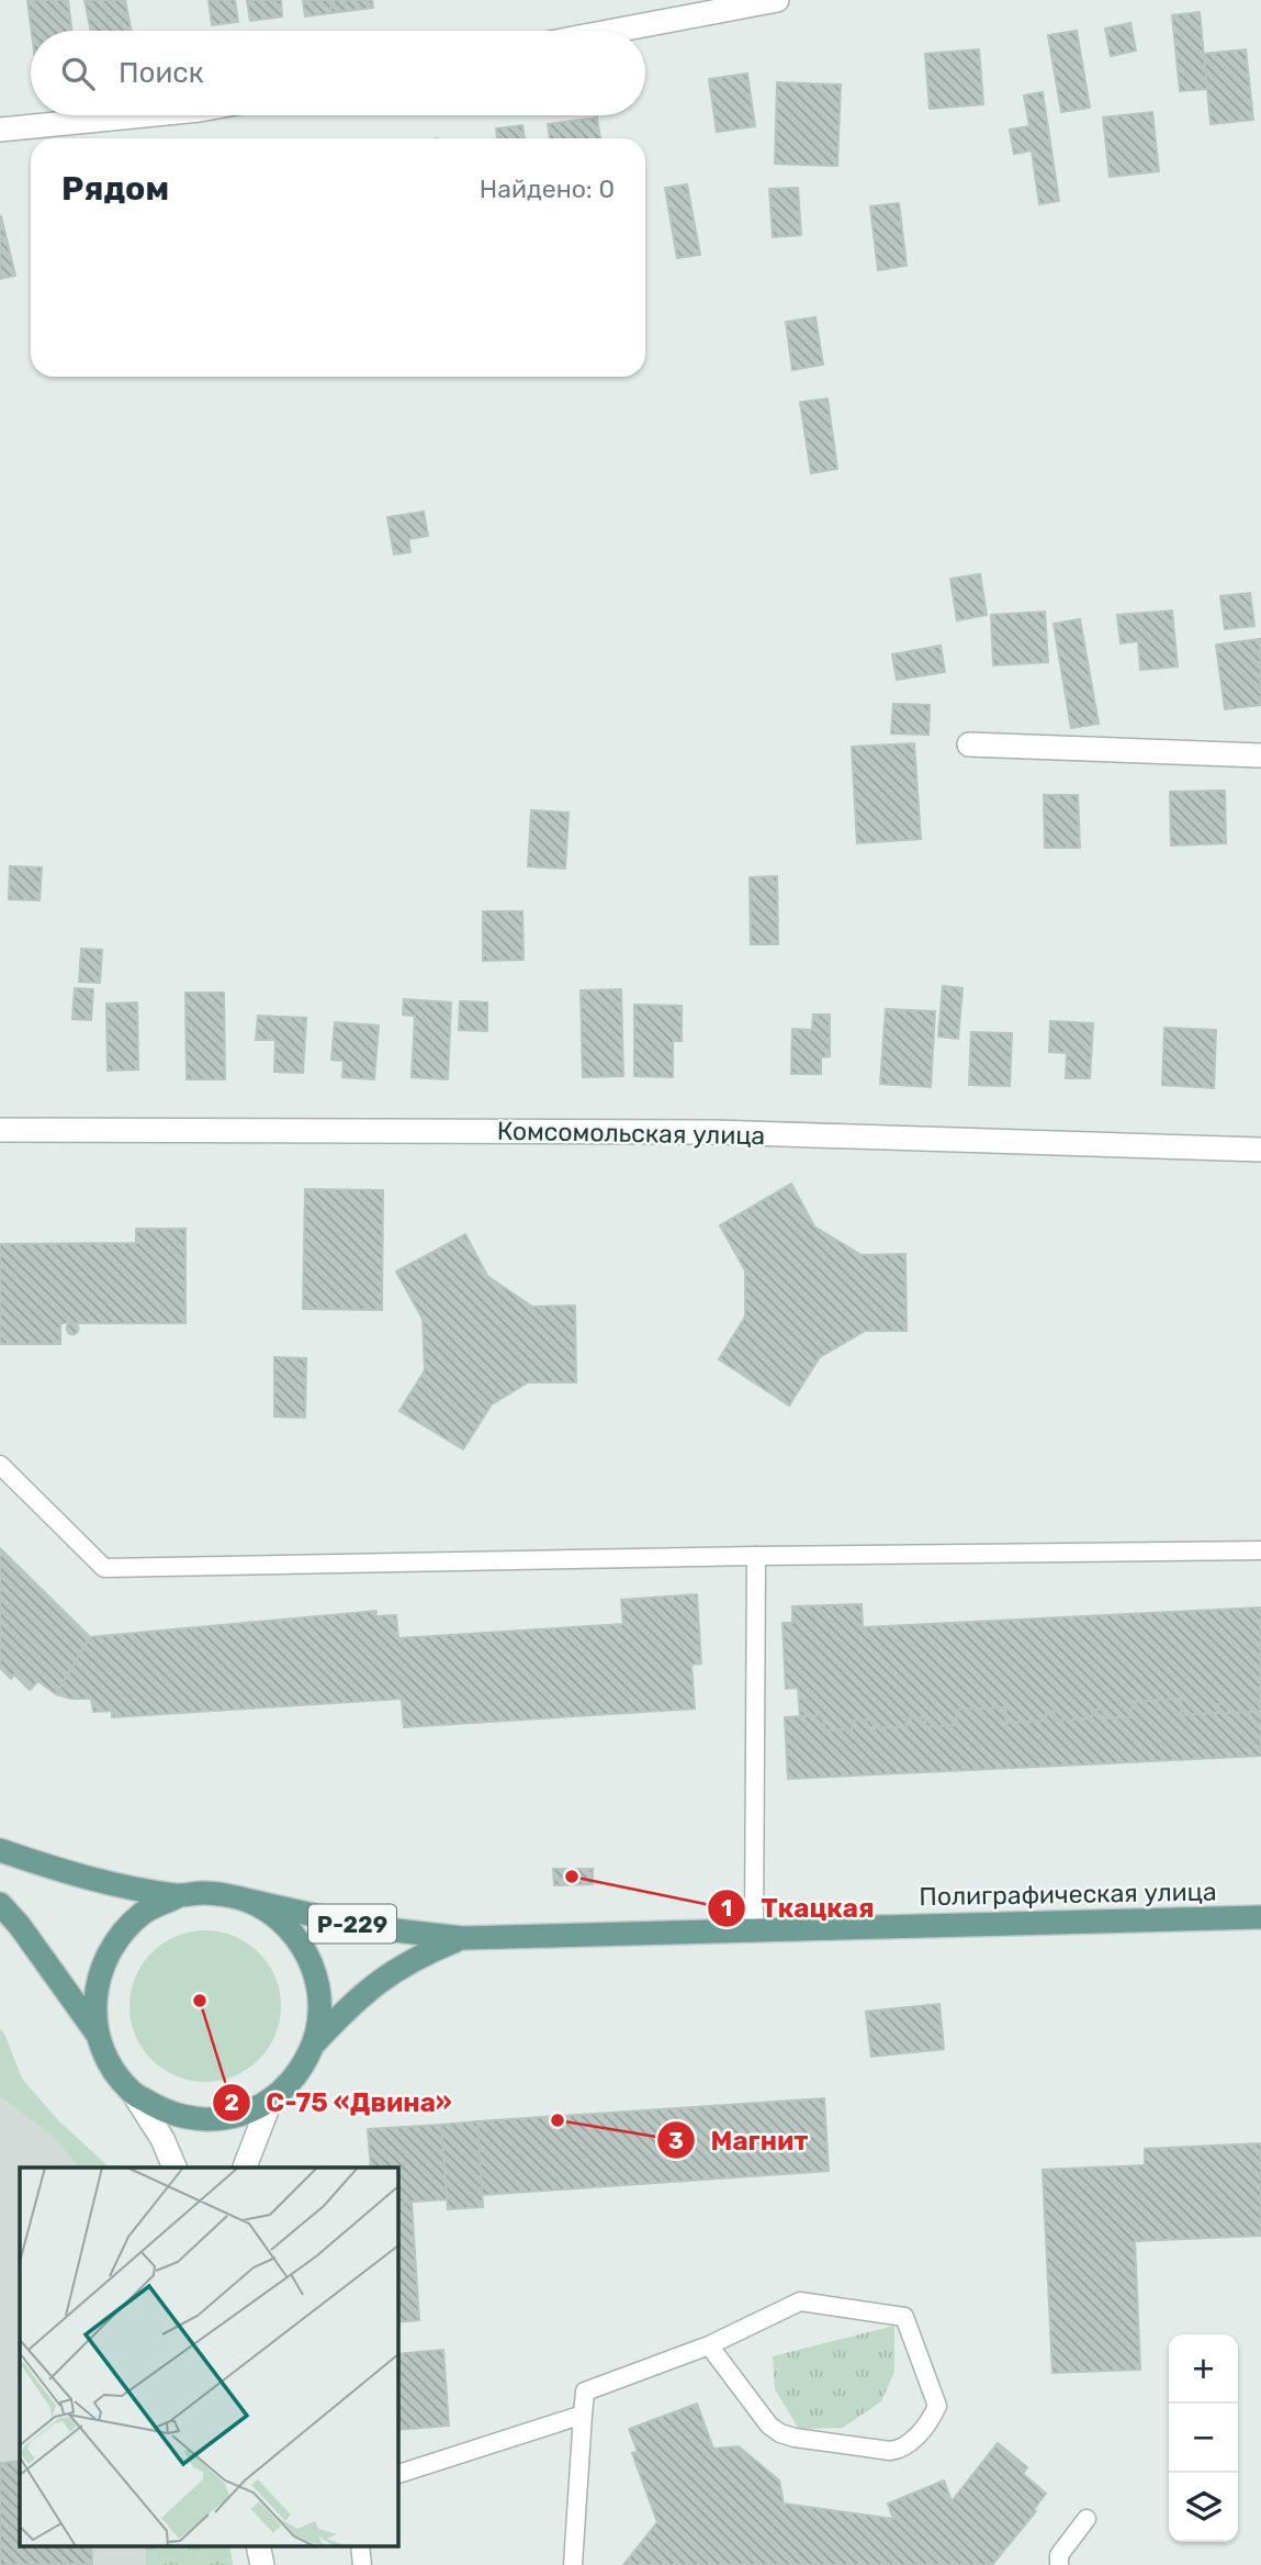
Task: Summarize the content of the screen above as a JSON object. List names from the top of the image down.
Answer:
{
  "streets": {
    "main road": ["Полиграфическая улица", "Р-229"],
    "street": ["Комсомольская улица"]
  },
  "places": ["Ткацкая", "С-75 «Двина»", "Магнит"],
  "page": {
    "search": "Поиск",
    "heading": ["Рядом", "Найдено: 0"],
    "map_buttons": ["+", "−"]
  }
}
